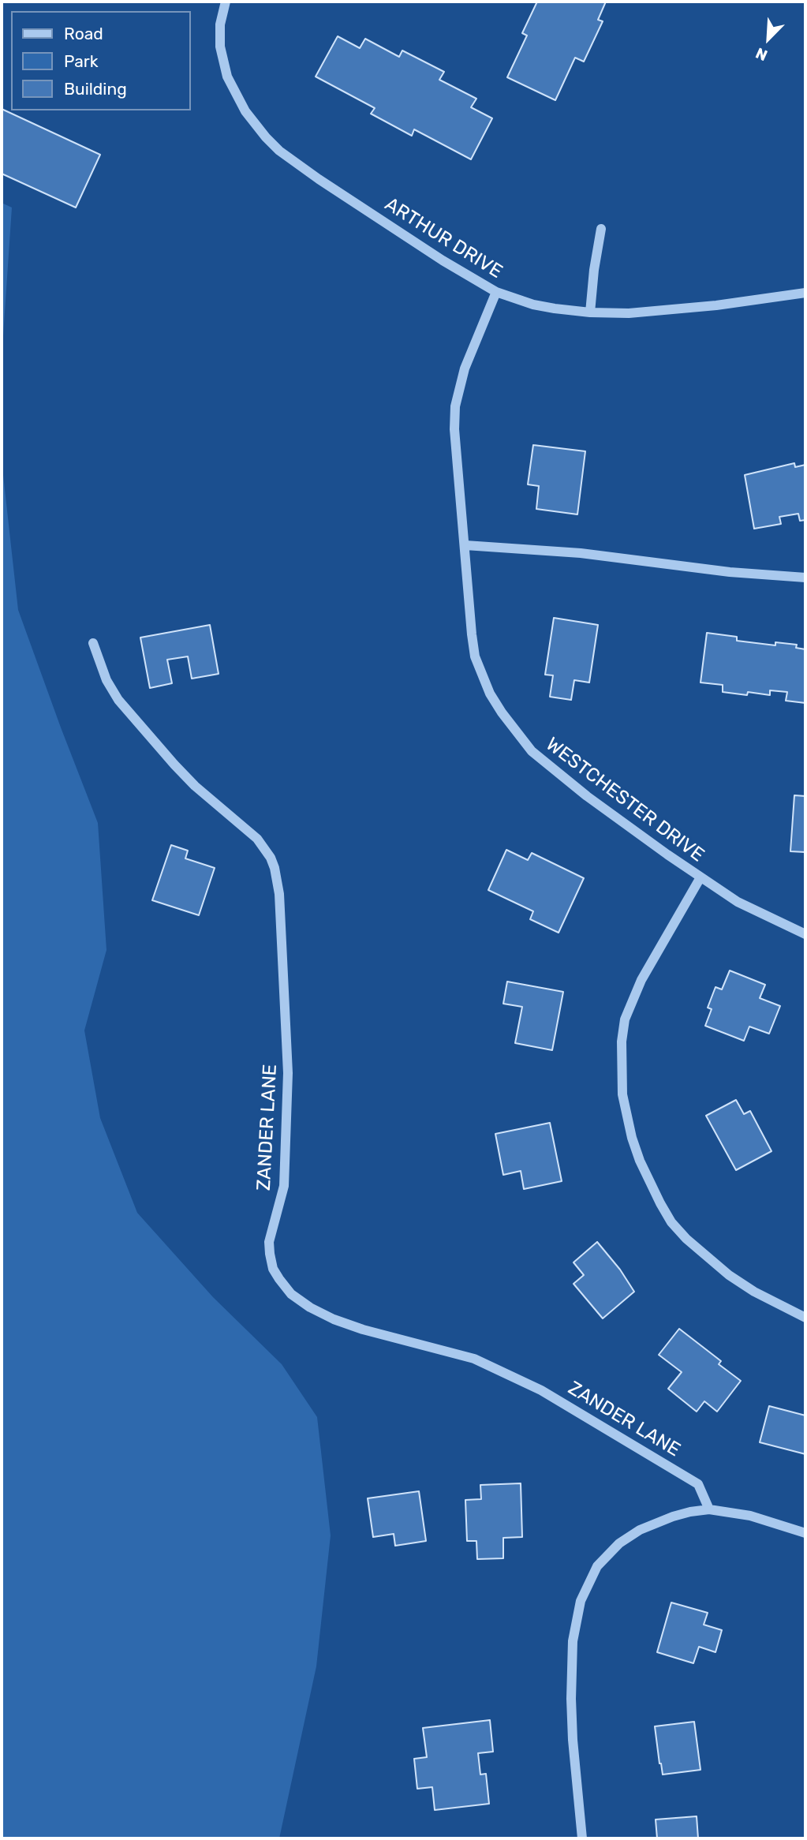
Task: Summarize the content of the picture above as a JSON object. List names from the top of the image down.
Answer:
{
  "streets": {
    "street": ["ARTHUR DRIVE", "WESTCHESTER DRIVE", "ZANDER LANE"]
  },
  "crossings": [
    ["ARTHUR DRIVE", "WESTCHESTER DRIVE"]
  ],
  "legend": ["Road", "Park", "Building"],
  "north": "bottom left"
}
